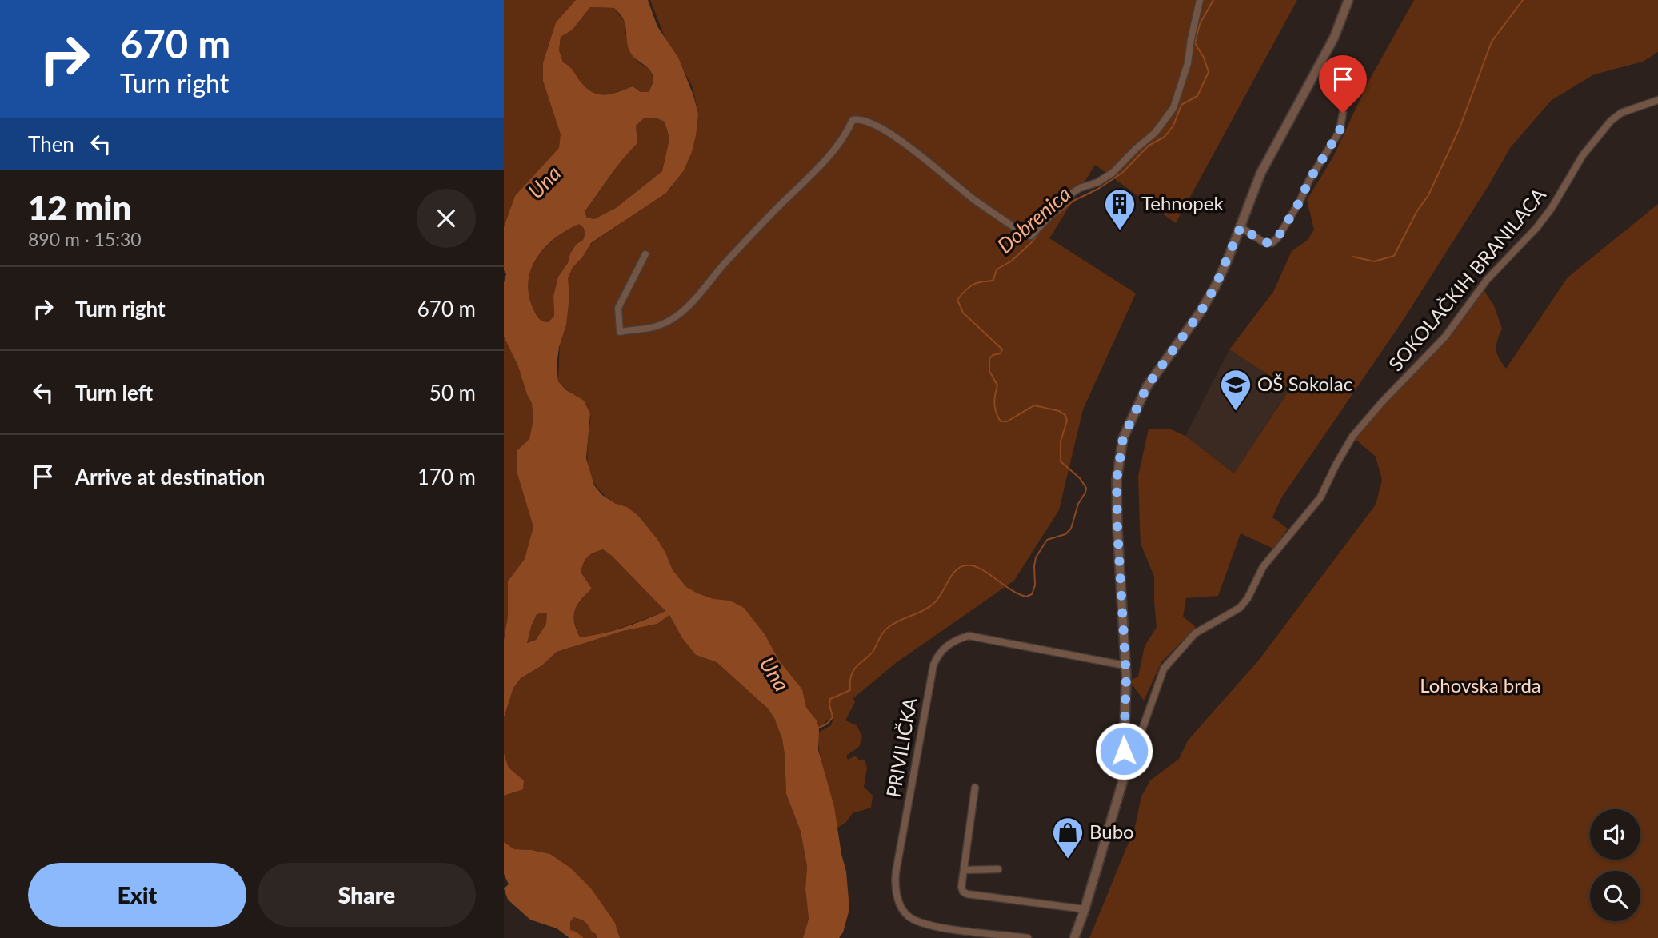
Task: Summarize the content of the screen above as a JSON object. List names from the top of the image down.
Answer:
{
  "streets": {
    "street": ["SOKOLAČKIH BRANILACA", "PRIVILIČKA"]
  },
  "water": ["Una", "Dobrenica"],
  "parks": ["Lohovska brda"],
  "places": {
    "building": ["Tehnopek"],
    "school or university": ["OŠ Sokolac"],
    "shop": ["Bubo"]
  },
  "page": {
    "turn": ["670 m", "Turn right"],
    "then": "Then",
    "heading": ["12 min", "890 m · 15:30"],
    "list": [
      {
        "name": "Turn right",
        "value": "670 m"
      },
      {
        "name": "Turn left",
        "value": "50 m"
      },
      {
        "name": "Arrive at destination",
        "value": "170 m"
      }
    ],
    "buttons": ["Exit", "Share"]
  }
}
